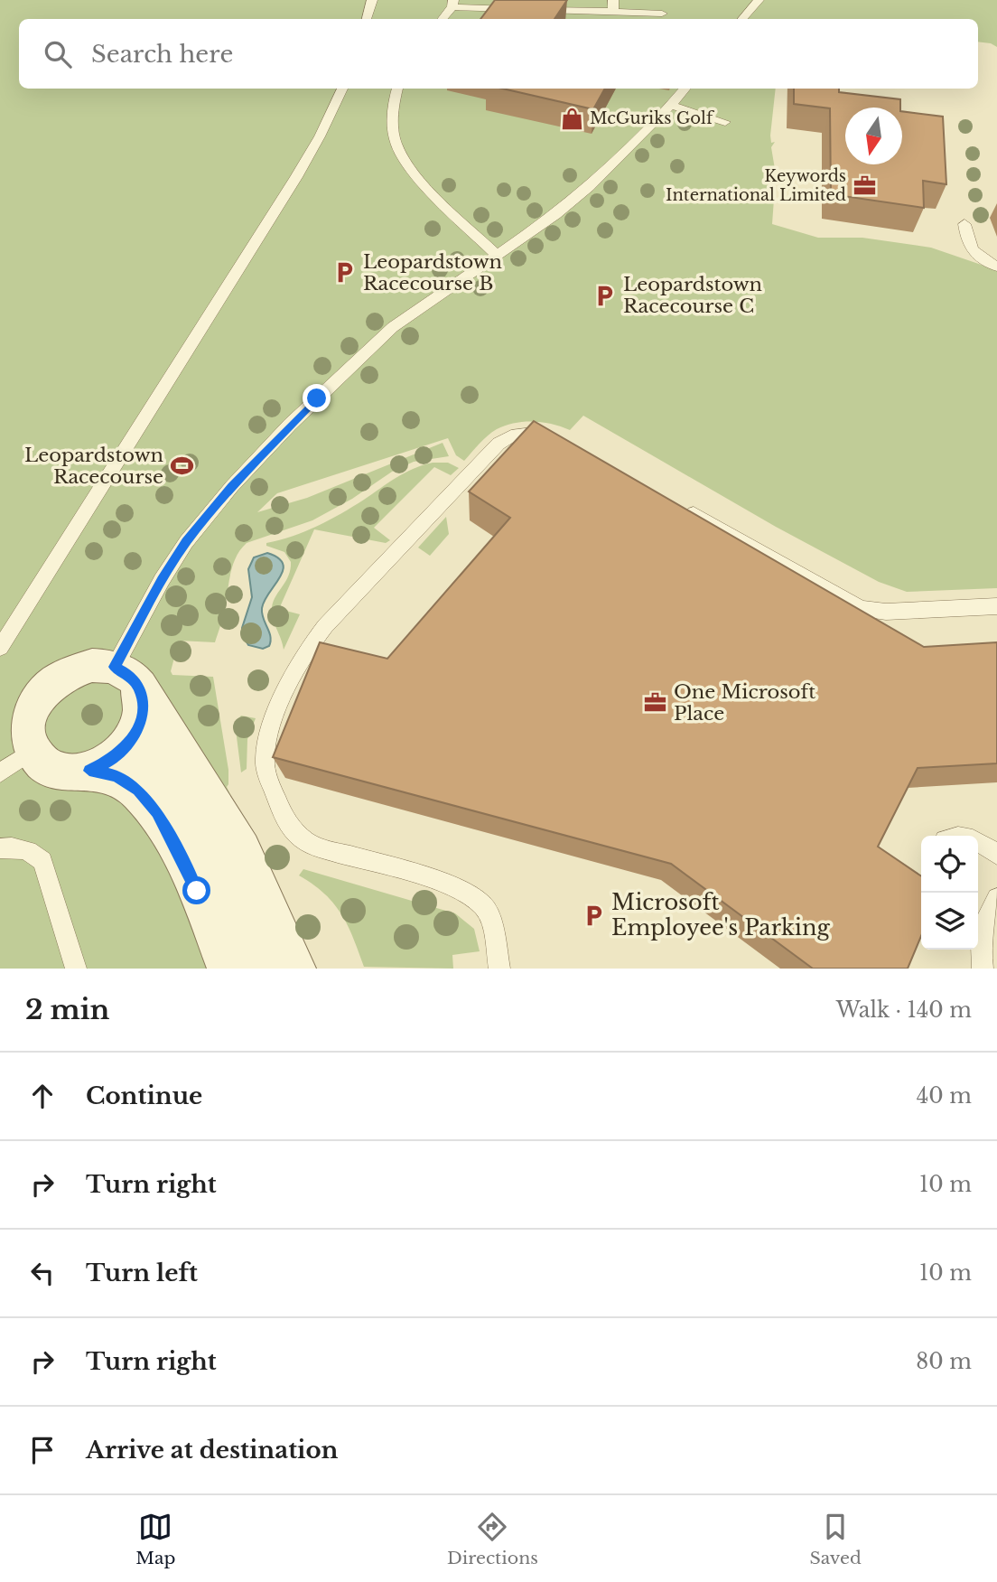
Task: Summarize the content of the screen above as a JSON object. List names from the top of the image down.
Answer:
{
  "places": {
    "shop": ["McGuriks Golf"],
    "office": ["Keywords International Limited", "One Microsoft Place"],
    "parking": ["Leopardstown Racecourse B", "Leopardstown Racecourse C", "Microsoft Employee's Parking"],
    "sports": ["Leopardstown Racecourse"]
  },
  "north": "bottom",
  "page": {
    "search": "Search here",
    "heading": ["2 min", "Walk · 140 m"],
    "list": [
      ["Continue", "40 m"],
      ["Turn right", "10 m"],
      ["Turn left", "10 m"],
      ["Turn right", "80 m"],
      "Arrive at destination"
    ],
    "nav": ["Map", "Directions", "Saved"]
  }
}
